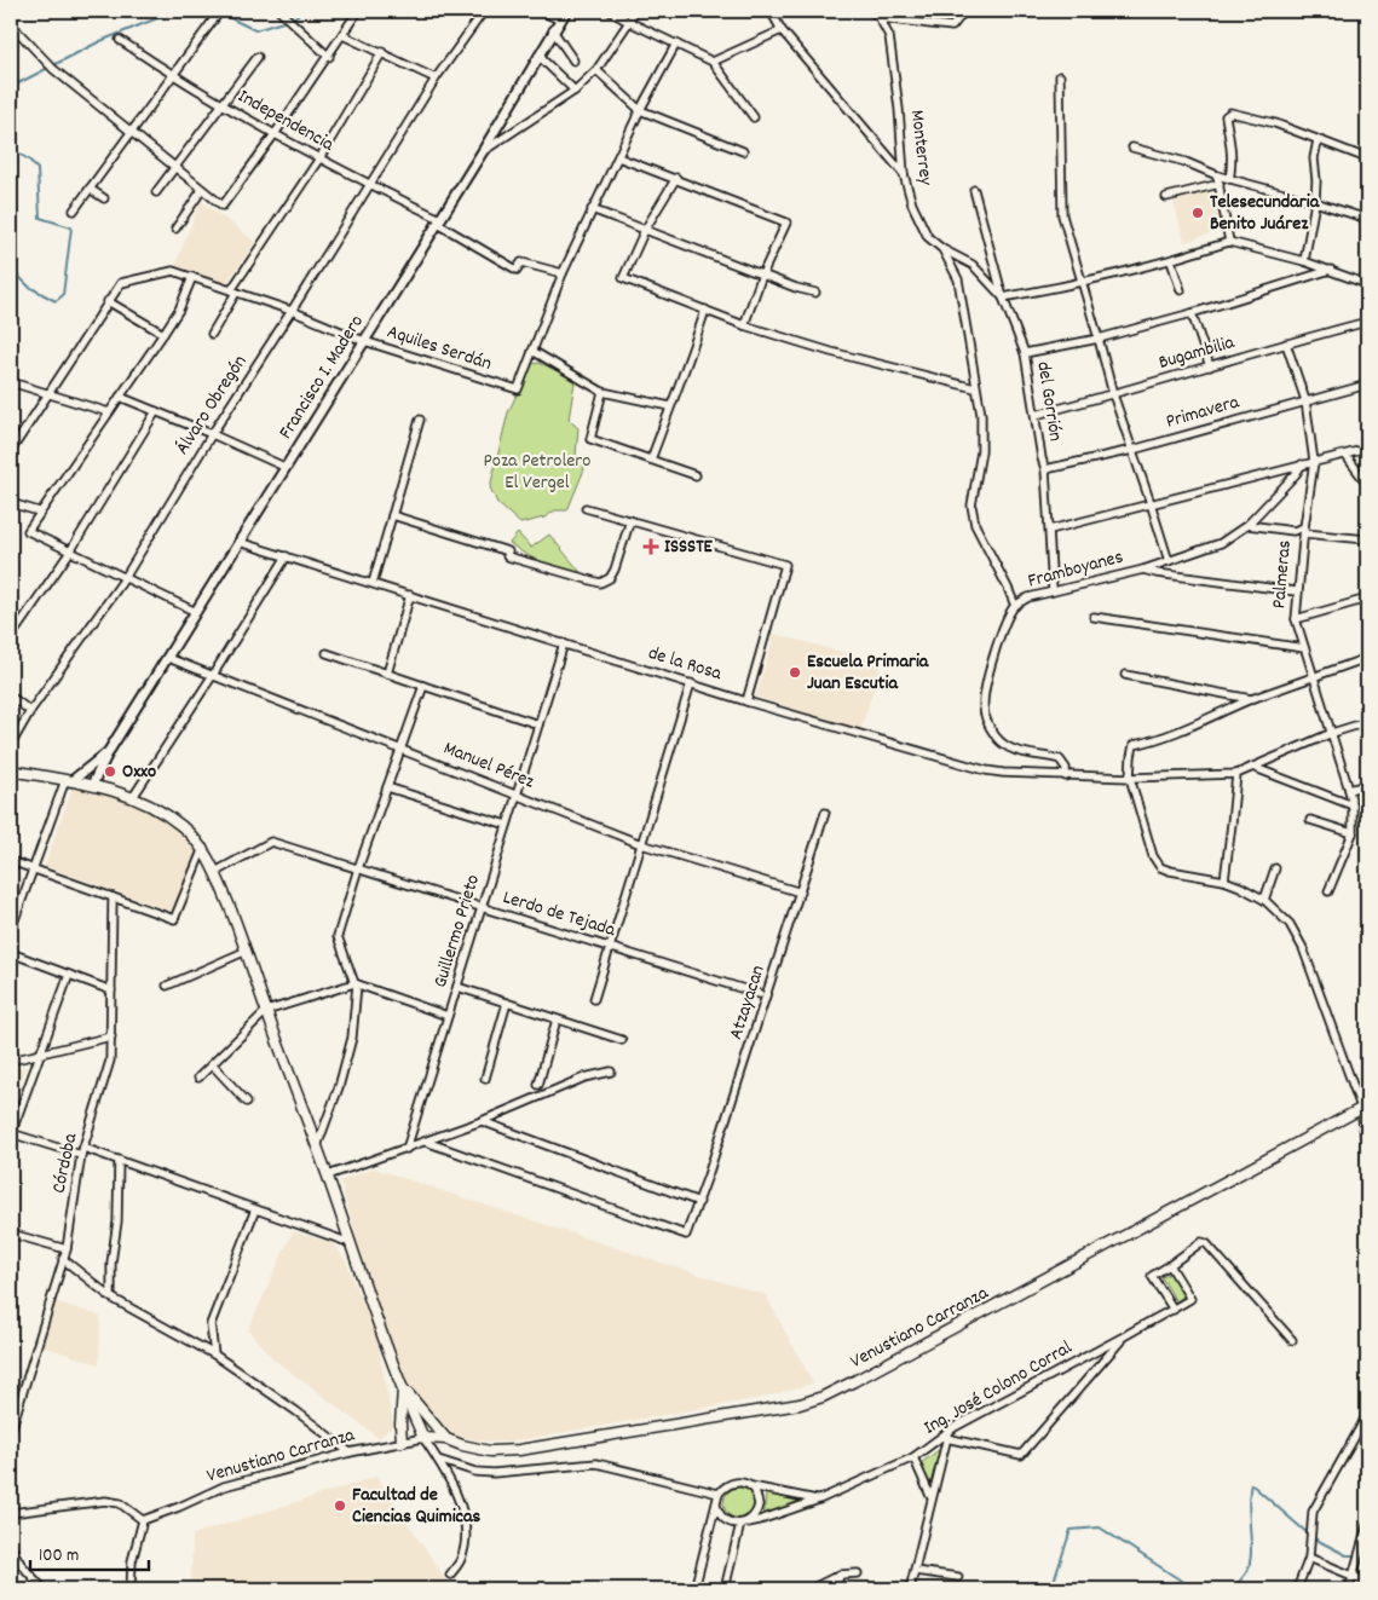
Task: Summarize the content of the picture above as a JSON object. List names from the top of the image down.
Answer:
{
  "streets": {
    "main road": ["Venustiano Carranza"],
    "street": [
      "Independencia",
      "Monterrey",
      "Aquiles Serdán",
      "Bugambilia",
      "Francisco I. Madero",
      "del Gorrión",
      "Álvaro Obregón",
      "Primavera",
      "Framboyanes",
      "Palmeras",
      "de la Rosa",
      "Manuel Pérez",
      "Lerdo de Tejada",
      "Guillermo Prieto",
      "Atzayacan",
      "Córdoba",
      "Ing. José Colono Corral"
    ]
  },
  "crossings": [
    ["Independencia", "Francisco I. Madero"],
    ["Independencia", "Álvaro Obregón"],
    ["Monterrey", "del Gorrión"],
    ["Monterrey", "Framboyanes"],
    ["Aquiles Serdán", "Francisco I. Madero"],
    ["Aquiles Serdán", "Álvaro Obregón"],
    ["Bugambilia", "del Gorrión"],
    ["Bugambilia", "Palmeras"],
    ["Francisco I. Madero", "de la Rosa"],
    ["Francisco I. Madero", "Manuel Pérez"],
    ["del Gorrión", "Primavera"],
    ["del Gorrión", "Framboyanes"],
    ["Primavera", "Palmeras"],
    ["Framboyanes", "de la Rosa"],
    ["de la Rosa", "Guillermo Prieto"],
    ["Manuel Pérez", "Guillermo Prieto"],
    ["Manuel Pérez", "Atzayacan"],
    ["Lerdo de Tejada", "Guillermo Prieto"]
  ],
  "parks": ["Poza Petrolero El Vergel"],
  "places": {
    "other": [
      "Telesecundaria Benito Juárez",
      "Escuela Primaria Juan Escutia",
      "Oxxo",
      "Facultad de Ciencias Quimicas"
    ],
    "health": ["ISSSTE"]
  },
  "scale_bar": "100 m"
}
